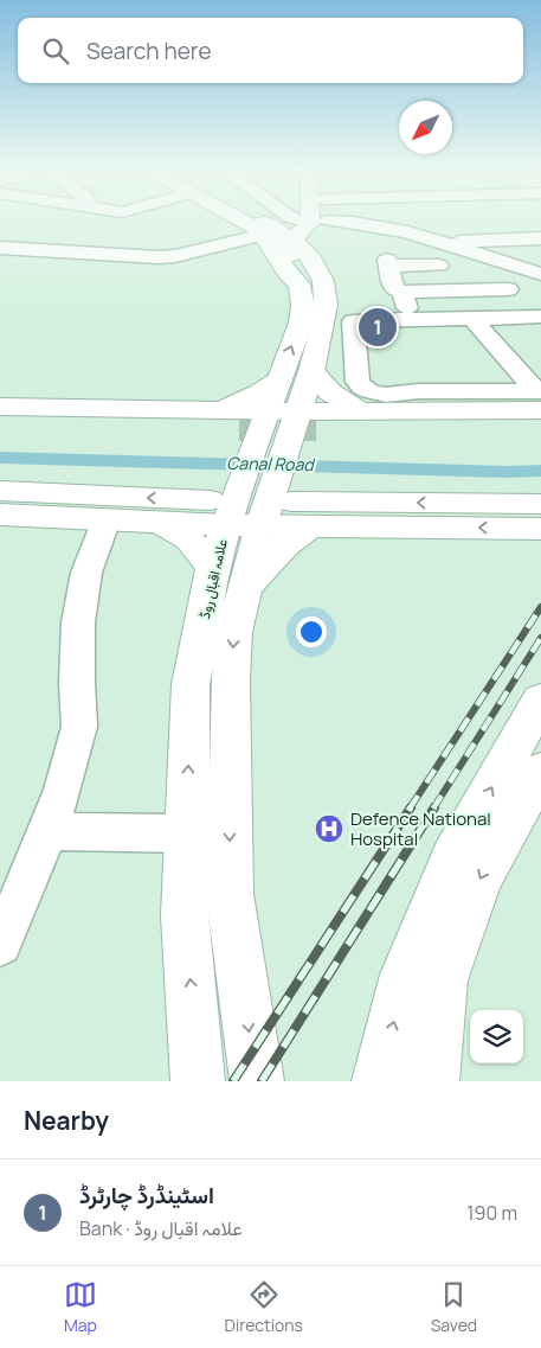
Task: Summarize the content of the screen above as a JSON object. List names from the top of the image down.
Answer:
{
  "streets": {
    "main road": ["علامہ اقبال روڈ"]
  },
  "water": ["Canal Road"],
  "places": {
    "hospital": ["Defence National Hospital"]
  },
  "north": "bottom left",
  "page": {
    "search": "Search here",
    "pins": "1",
    "heading": "Nearby",
    "list": [
      {
        "mark": "1",
        "name": "اسٹینڈرڈ چارٹرڈ",
        "note": "Bank · علامہ اقبال روڈ",
        "value": "190 m"
      }
    ],
    "nav": ["Map", "Directions", "Saved"]
  }
}
